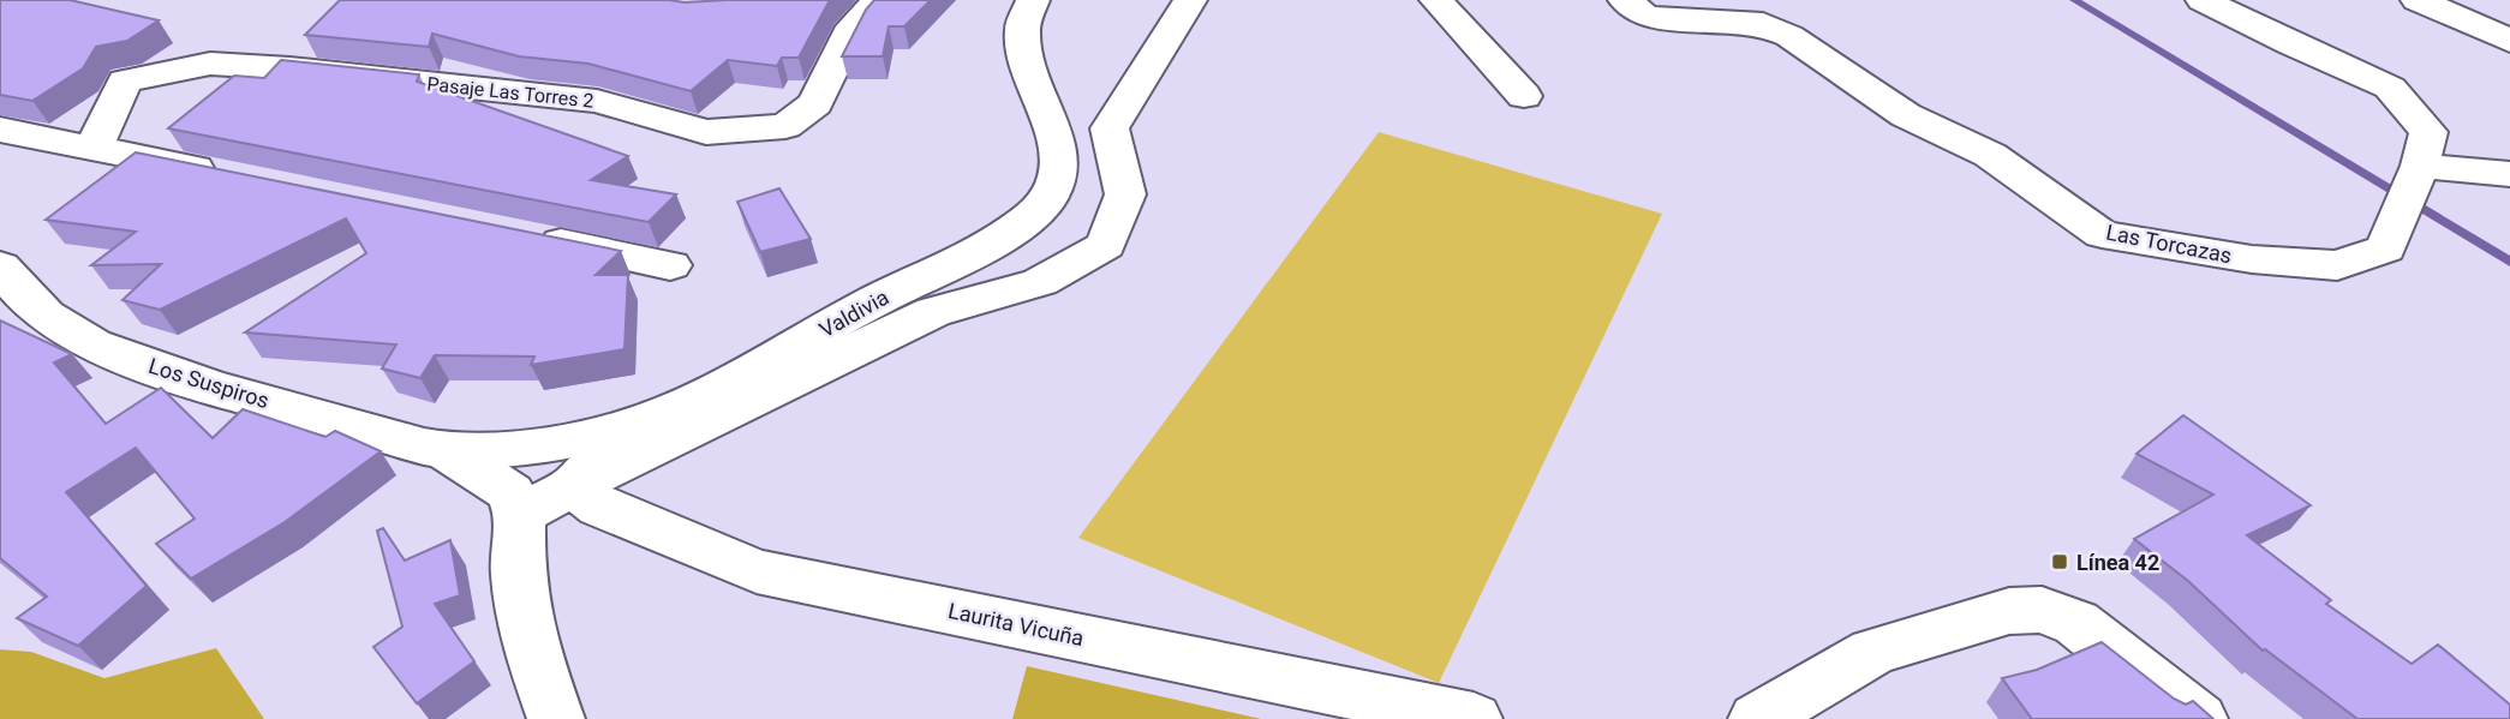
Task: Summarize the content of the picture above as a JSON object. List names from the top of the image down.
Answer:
{
  "streets": {
    "street": [
      "Pasaje Las Torres 2",
      "Las Torcazas",
      "Valdivia",
      "Los Suspiros",
      "Laurita Vicuña"
    ]
  },
  "crossings": [
    ["Valdivia", "Los Suspiros"]
  ],
  "places": {
    "transit": ["Línea 42"]
  }
}
